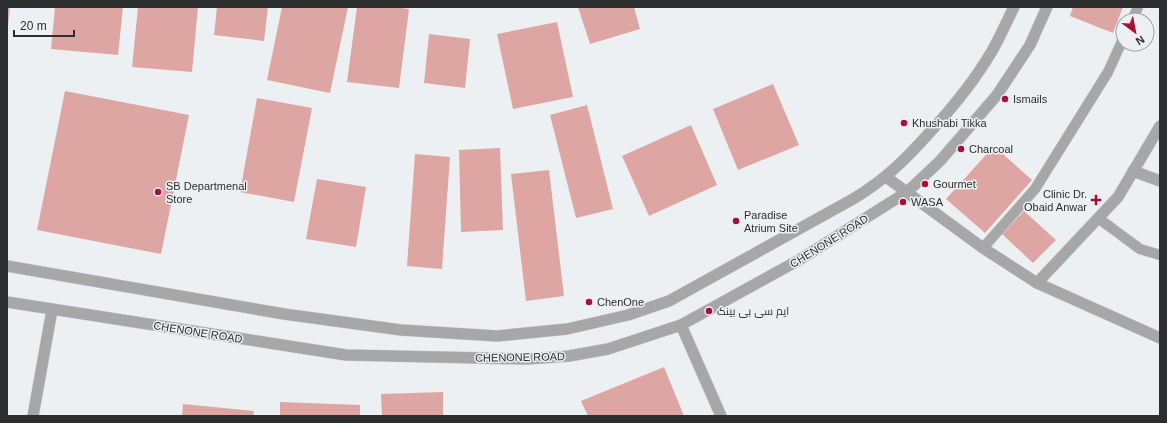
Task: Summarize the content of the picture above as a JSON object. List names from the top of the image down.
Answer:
{
  "streets": {
    "street": ["CHENONE ROAD"]
  },
  "places": {
    "other": [
      "Ismails",
      "Khushabi Tikka",
      "Charcoal",
      "Gourmet",
      "SB Departmenal Store",
      "WASA",
      "Paradise Atrium Site",
      "ChenOne",
      "ایم سی بی بینک"
    ],
    "health": ["Clinic Dr. Obaid Anwar"]
  },
  "scale_bar": "20 m",
  "north": "bottom right"
}
